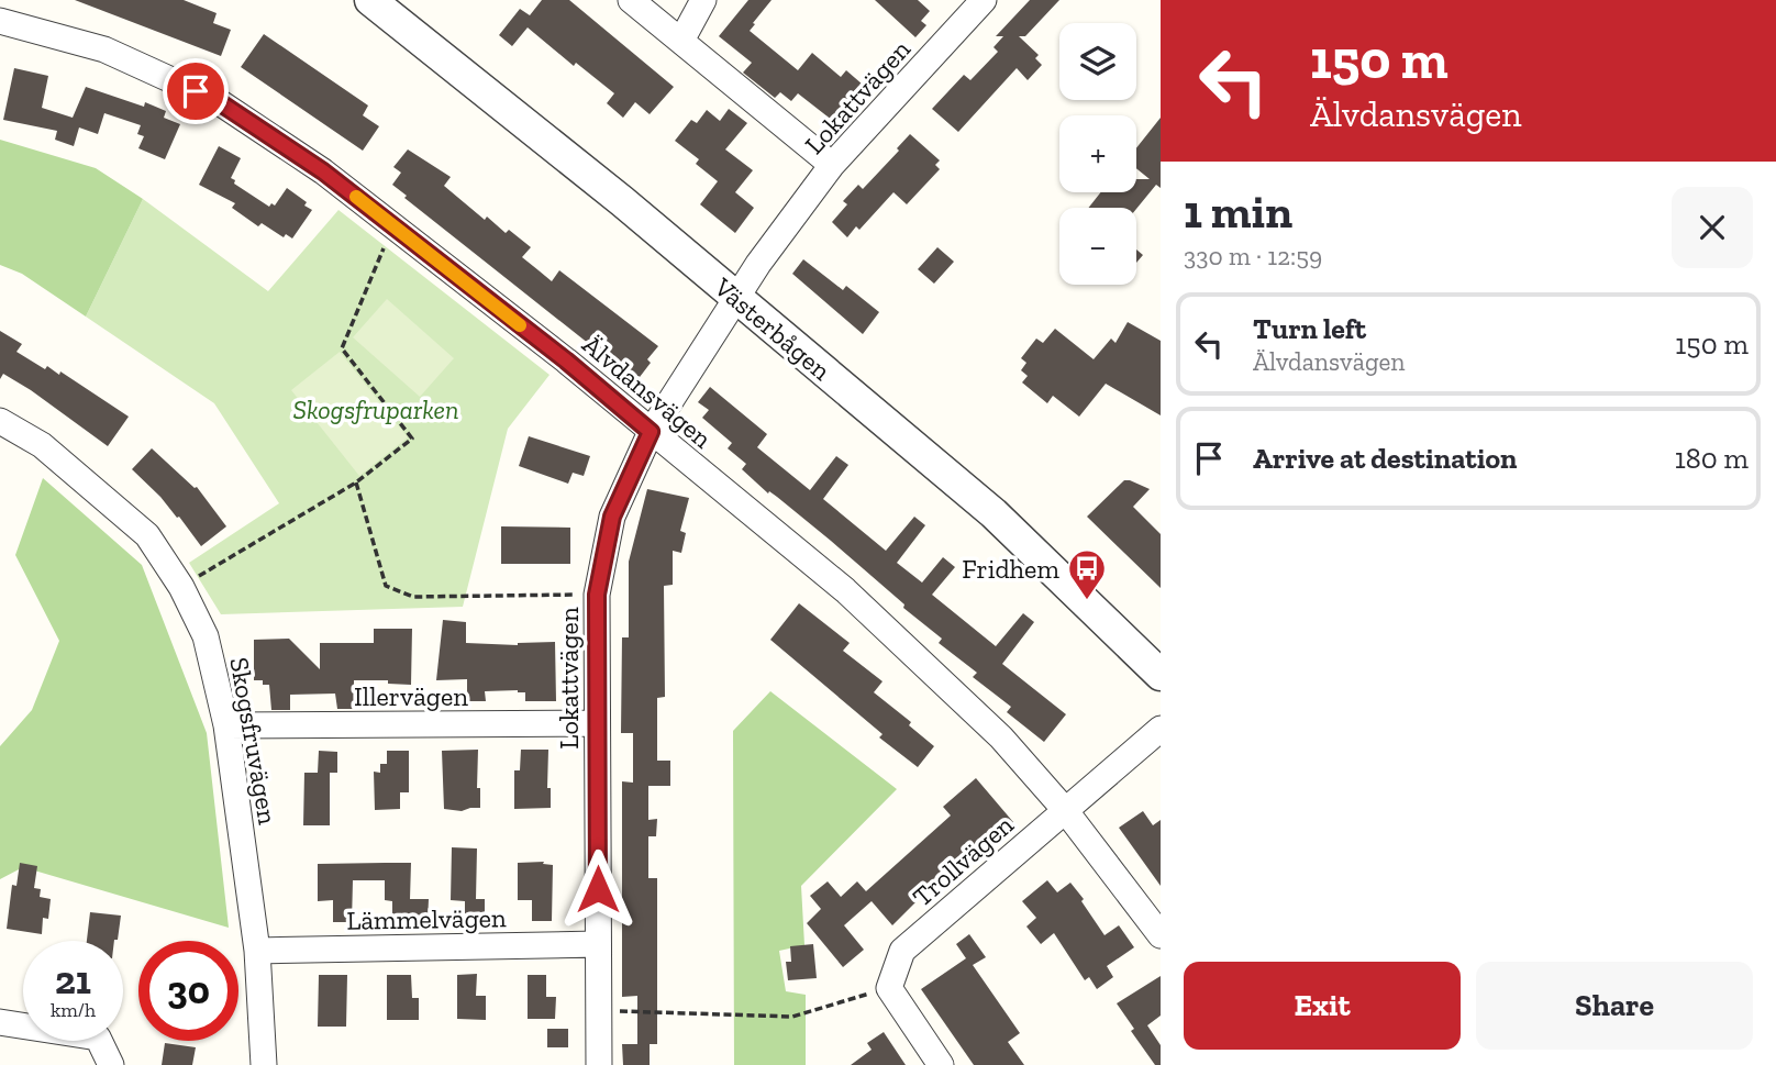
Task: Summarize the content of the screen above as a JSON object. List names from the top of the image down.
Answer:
{
  "streets": {
    "street": [
      "Lokattvägen",
      "Västerbågen",
      "Älvdansvägen",
      "Illervägen",
      "Skogsfruvägen",
      "Trollvägen",
      "Lämmelvägen"
    ]
  },
  "crossings": [
    ["Lokattvägen", "Västerbågen"],
    ["Lokattvägen", "Älvdansvägen"],
    ["Lokattvägen", "Illervägen"],
    ["Lokattvägen", "Lämmelvägen"],
    ["Älvdansvägen", "Trollvägen"],
    ["Illervägen", "Skogsfruvägen"],
    ["Skogsfruvägen", "Lämmelvägen"]
  ],
  "parks": ["Skogsfruparken"],
  "places": {
    "bus stop": ["Fridhem"]
  },
  "page": {
    "turn": ["150 m", "Älvdansvägen"],
    "map_buttons": ["+", "−"],
    "heading": ["1 min", "330 m · 12:59"],
    "list": [
      {
        "name": "Turn left",
        "note": "Älvdansvägen",
        "value": "150 m"
      },
      {
        "name": "Arrive at destination",
        "value": "180 m"
      }
    ],
    "speed": "21 km/h",
    "limit": "30",
    "buttons": ["Exit", "Share"]
  }
}
